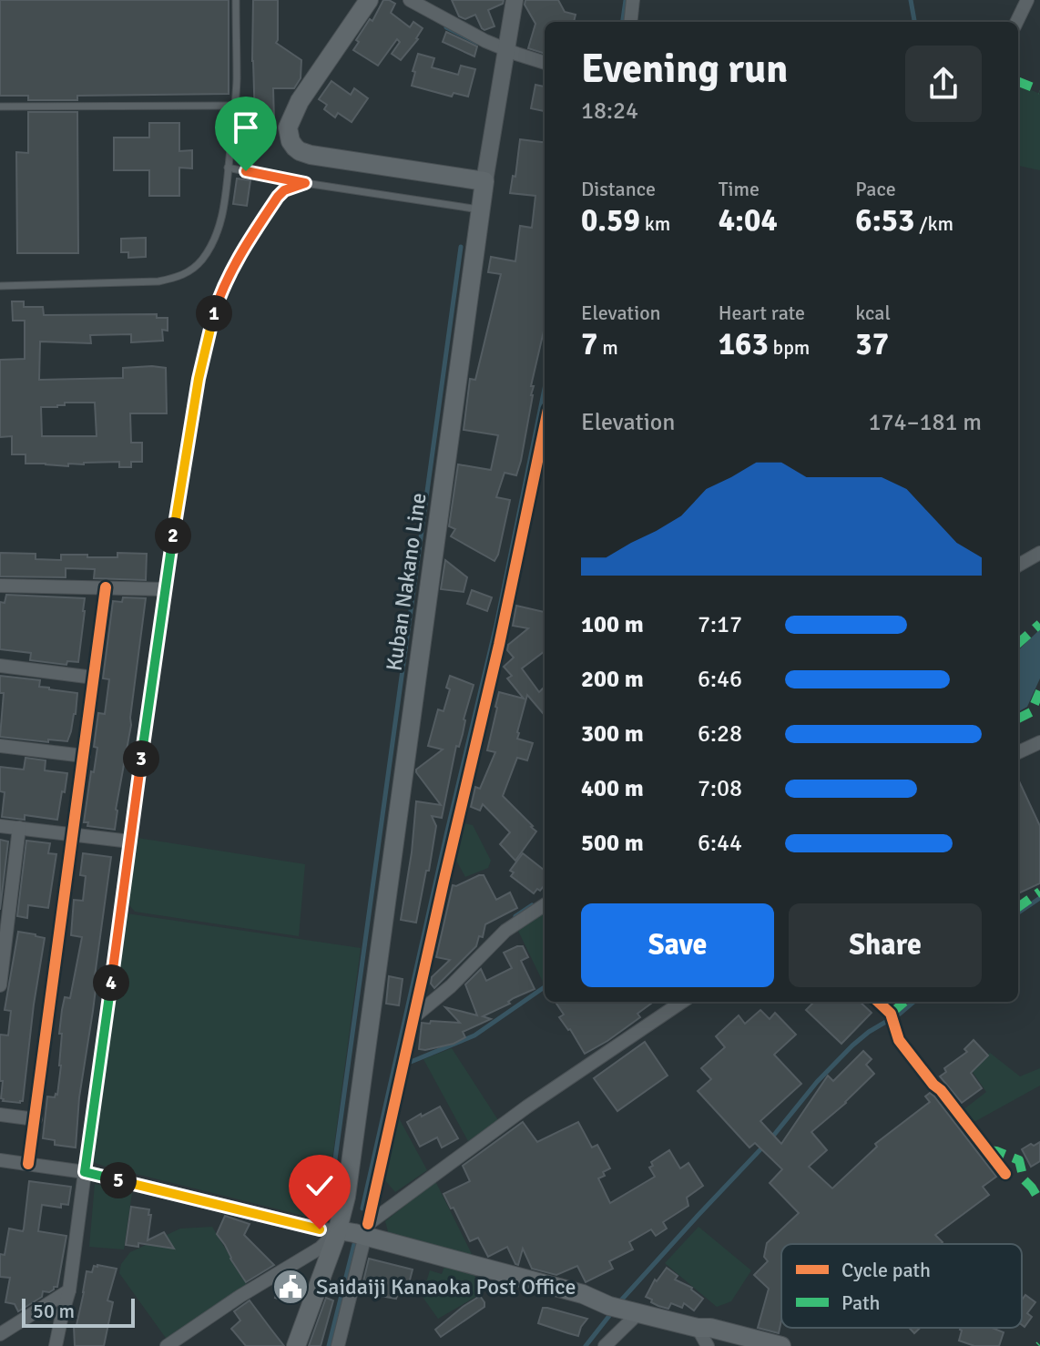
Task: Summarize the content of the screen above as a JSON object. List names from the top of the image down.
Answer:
{
  "streets": {
    "main road": ["Kuban Nakano Line"]
  },
  "places": {
    "public building": ["Saidaiji Kanaoka Post Office"]
  },
  "legend": ["Cycle path", "Path"],
  "scale_bar": "50 m",
  "page": {
    "heading": ["Evening run", "18:24"],
    "stats": [
      ["Distance", "0.59 km"],
      ["Time", "4:04"],
      ["Pace", "6:53 /km"],
      ["Elevation", "7 m"],
      ["Heart rate", "163 bpm"],
      ["kcal", "37"]
    ],
    "pins": [
      "1",
      "2",
      "3",
      "4",
      "5"
    ],
    "chart": ["Elevation", "174–181 m"],
    "list": [
      {
        "name": "100 m",
        "note": "7:17"
      },
      {
        "name": "200 m",
        "note": "6:46"
      },
      {
        "name": "300 m",
        "note": "6:28"
      },
      {
        "name": "400 m",
        "note": "7:08"
      },
      {
        "name": "500 m",
        "note": "6:44"
      }
    ],
    "buttons": ["Save", "Share"],
    "scale": "50 m"
  }
}
